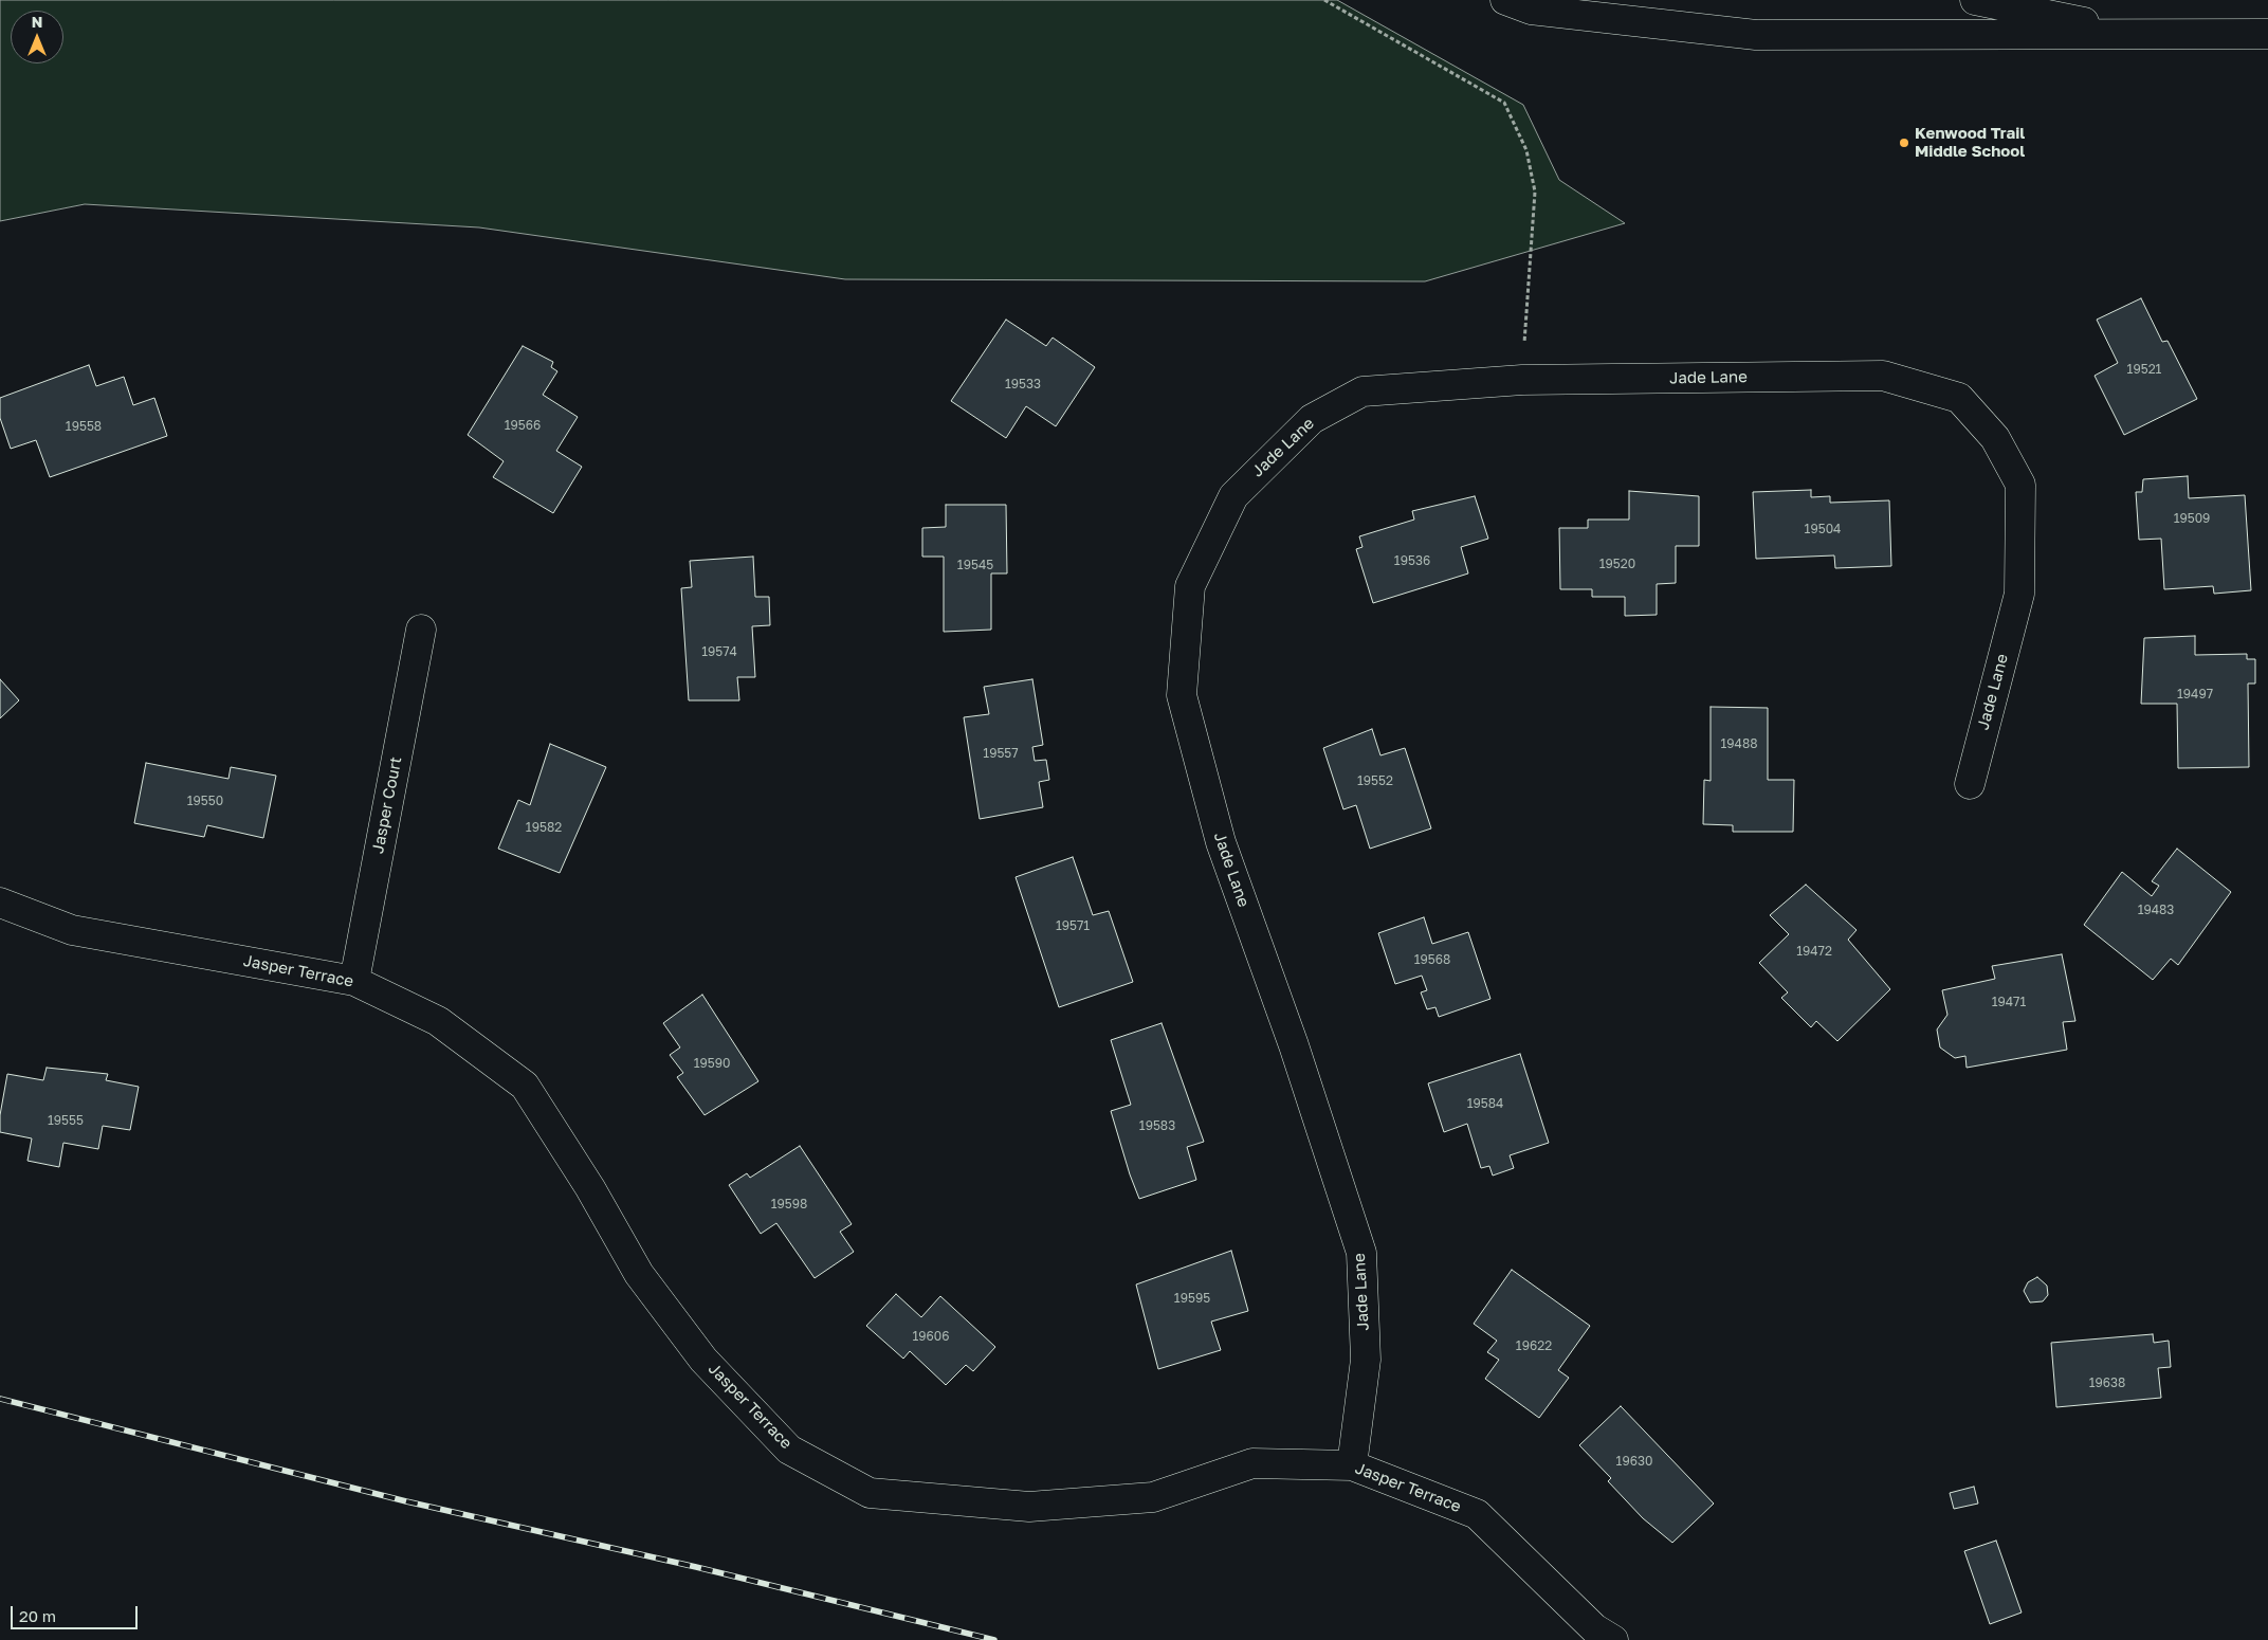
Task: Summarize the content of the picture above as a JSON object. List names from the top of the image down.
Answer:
{
  "streets": {
    "street": ["Jade Lane", "Jasper Court", "Jasper Terrace"]
  },
  "crossings": [
    ["Jade Lane", "Jasper Terrace"],
    ["Jasper Court", "Jasper Terrace"]
  ],
  "places": ["Kenwood Trail Middle School"],
  "house_numbers": [
    "19521",
    "19533",
    "19566",
    "19558",
    "19509",
    "19504",
    "19536",
    "19520",
    "19545",
    "19574",
    "19497",
    "19488",
    "19557",
    "19552",
    "19550",
    "19582",
    "19483",
    "19571",
    "19472",
    "19568",
    "19471",
    "19590",
    "19584",
    "19555",
    "19583",
    "19598",
    "19595",
    "19606",
    "19622",
    "19638",
    "19630"
  ],
  "scale_bar": "20 m",
  "north": "top"
}
